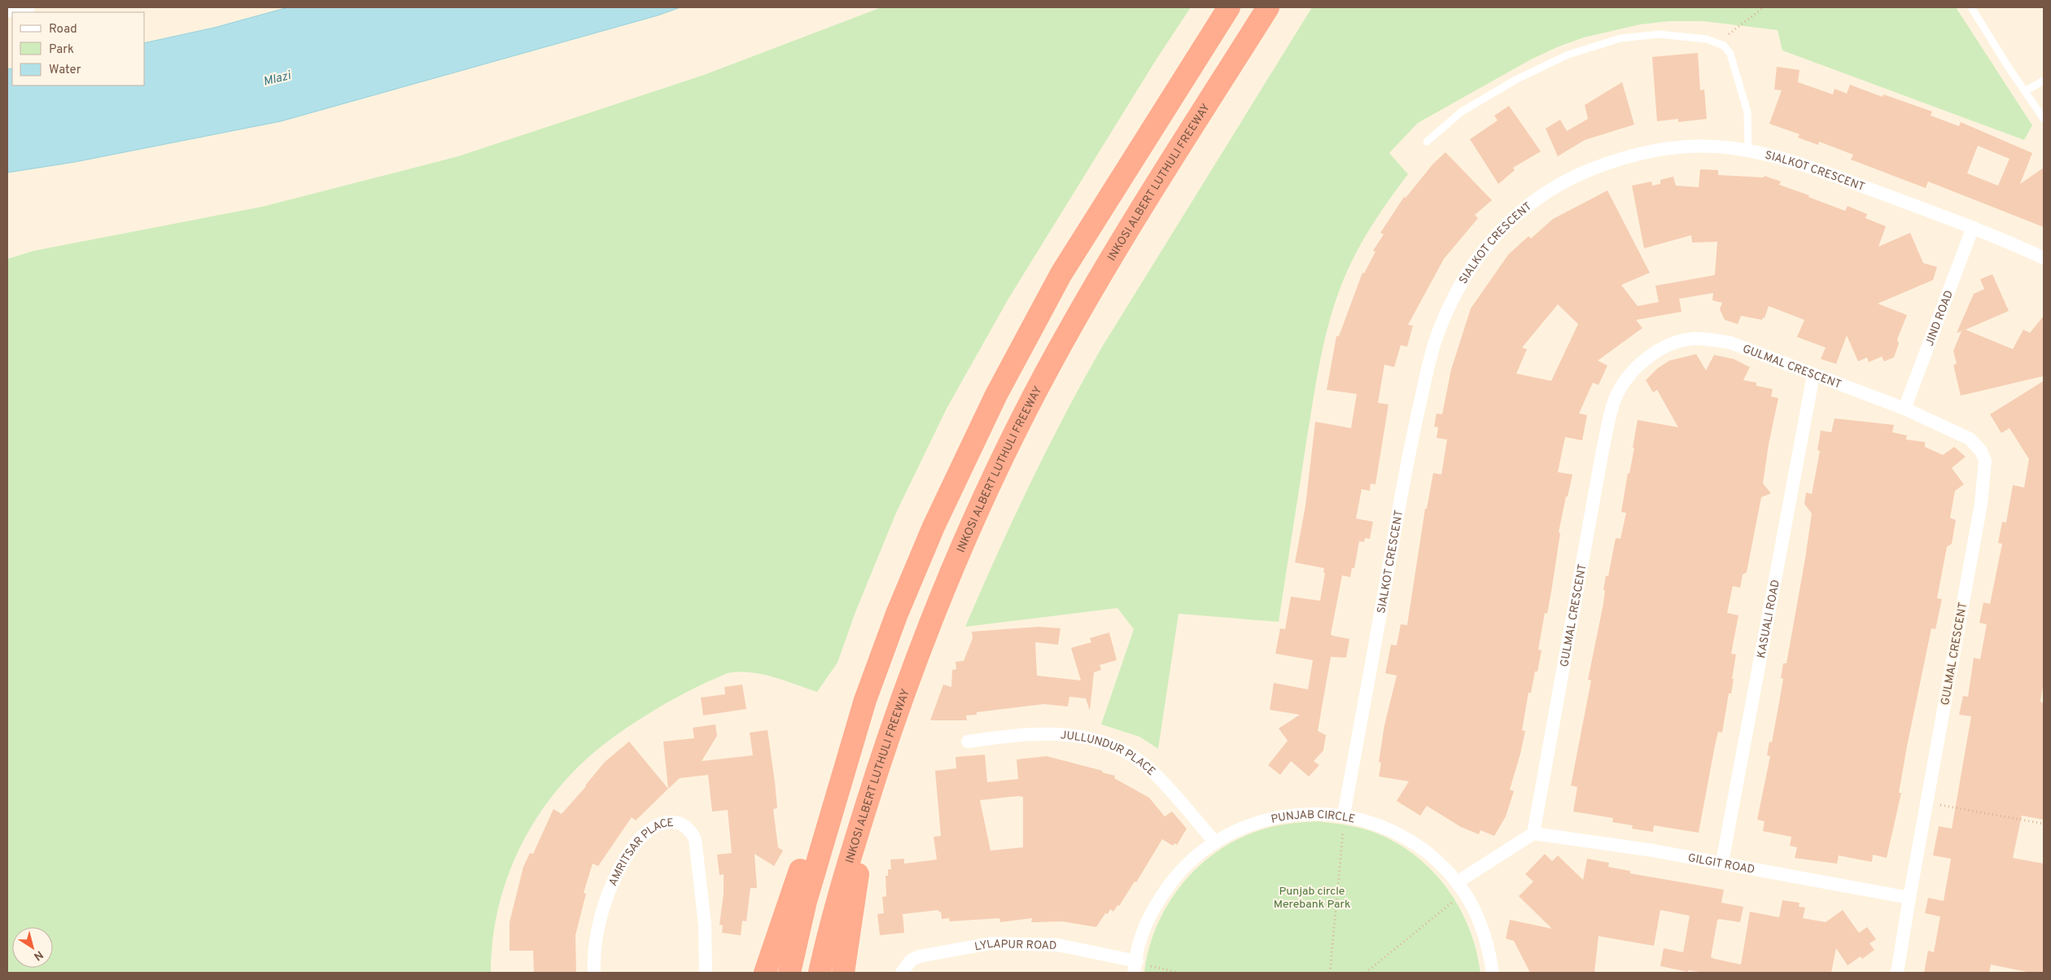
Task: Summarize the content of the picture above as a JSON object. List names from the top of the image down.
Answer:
{
  "streets": {
    "highway": ["INKOSI ALBERT LUTHULI FREEWAY"],
    "street": [
      "SIALKOT CRESCENT",
      "JIND ROAD",
      "GULMAL CRESCENT",
      "KASUALI ROAD",
      "JULLUNDUR PLACE",
      "PUNJAB CIRCLE",
      "AMRITSAR PLACE",
      "GILGIT ROAD",
      "LYLAPUR ROAD"
    ]
  },
  "crossings": [
    ["SIALKOT CRESCENT", "JIND ROAD"],
    ["SIALKOT CRESCENT", "PUNJAB CIRCLE"],
    ["JIND ROAD", "GULMAL CRESCENT"],
    ["GULMAL CRESCENT", "KASUALI ROAD"],
    ["GULMAL CRESCENT", "GILGIT ROAD"],
    ["KASUALI ROAD", "GILGIT ROAD"],
    ["JULLUNDUR PLACE", "PUNJAB CIRCLE"],
    ["PUNJAB CIRCLE", "LYLAPUR ROAD"]
  ],
  "water": ["Mlazi"],
  "parks": ["Punjab circle Merebank Park"],
  "legend": ["Road", "Park", "Water"],
  "north": "bottom right"
}
